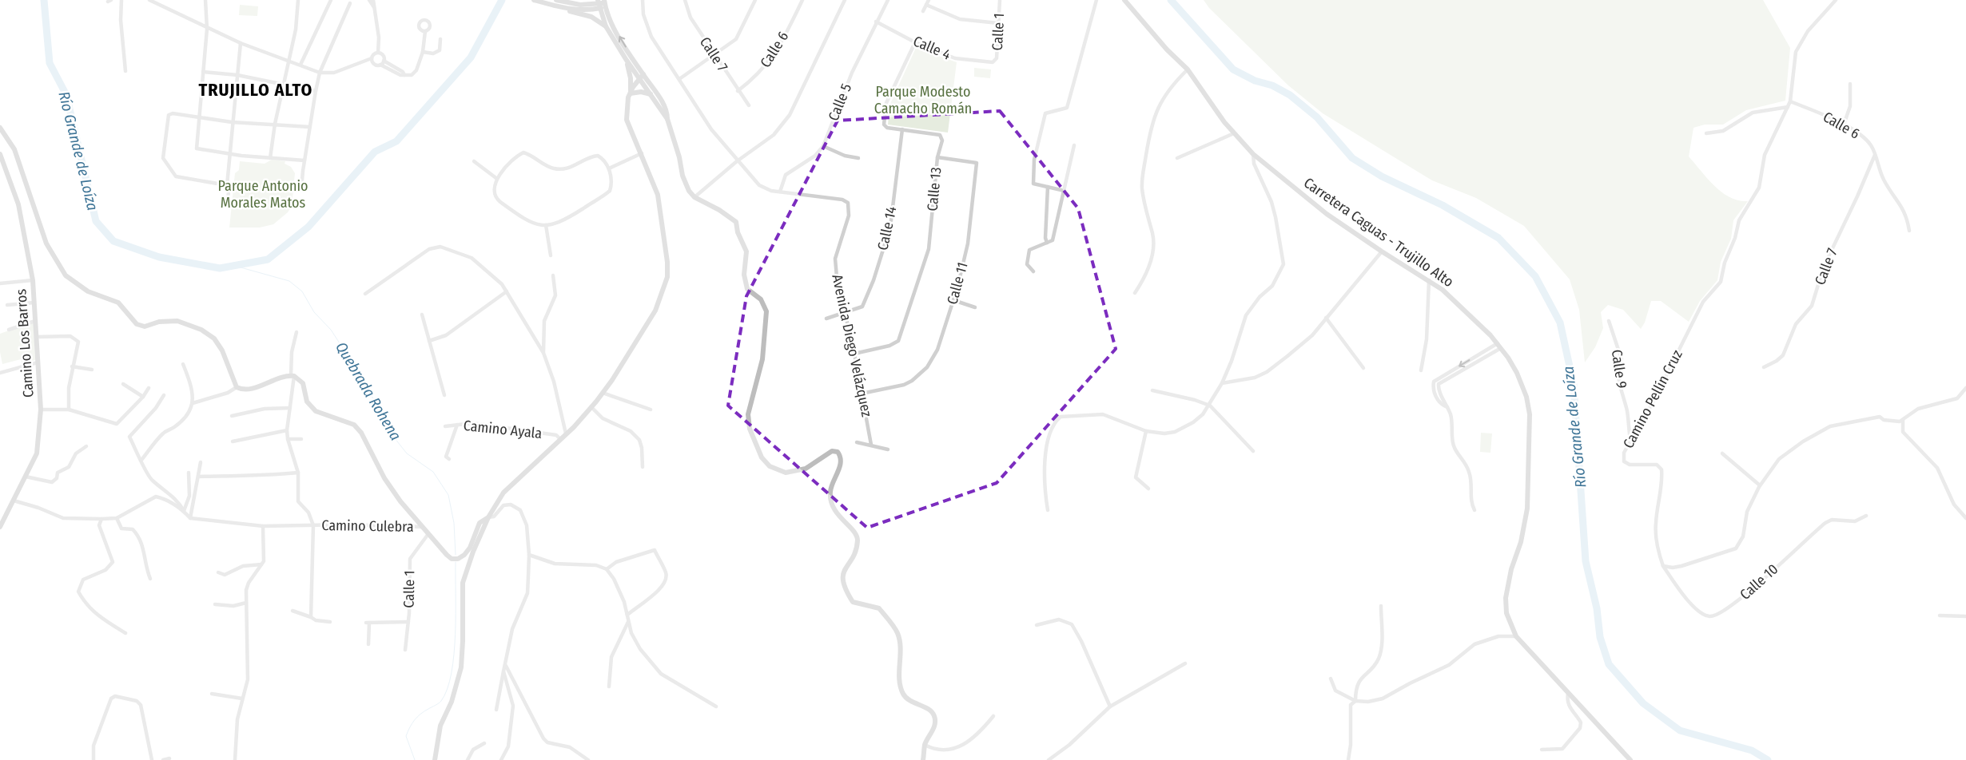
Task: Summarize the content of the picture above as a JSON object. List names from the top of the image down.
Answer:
{
  "streets": {
    "street": [
      "Calle 1",
      "Calle 4",
      "Calle 6",
      "Calle 7",
      "Calle 5",
      "Calle 13",
      "Calle 14",
      "Carretera Caguas - Trujillo Alto",
      "Calle 11",
      "Camino Los Barros",
      "Avenida Diego Velázquez",
      "Calle 9",
      "Camino Pellín Cruz",
      "Camino Ayala",
      "Camino Culebra",
      "Calle 10"
    ]
  },
  "crossings": [
    ["Calle 1", "Calle 4"],
    ["Calle 4", "Calle 5"],
    ["Calle 4", "Calle 13"],
    ["Calle 6", "Calle 7"],
    ["Calle 6", "Camino Pellín Cruz"],
    ["Calle 5", "Avenida Diego Velázquez"],
    ["Calle 13", "Calle 14"],
    ["Calle 13", "Calle 11"],
    ["Calle 13", "Avenida Diego Velázquez"],
    ["Calle 14", "Avenida Diego Velázquez"],
    ["Calle 11", "Avenida Diego Velázquez"],
    ["Calle 9", "Camino Pellín Cruz"],
    ["Camino Pellín Cruz", "Calle 10"]
  ],
  "districts": ["TRUJILLO ALTO"],
  "water": ["Río Grande de Loíza", "Quebrada Rohena"],
  "parks": ["Parque Modesto Camacho Román", "Parque Antonio Morales Matos"]
}
